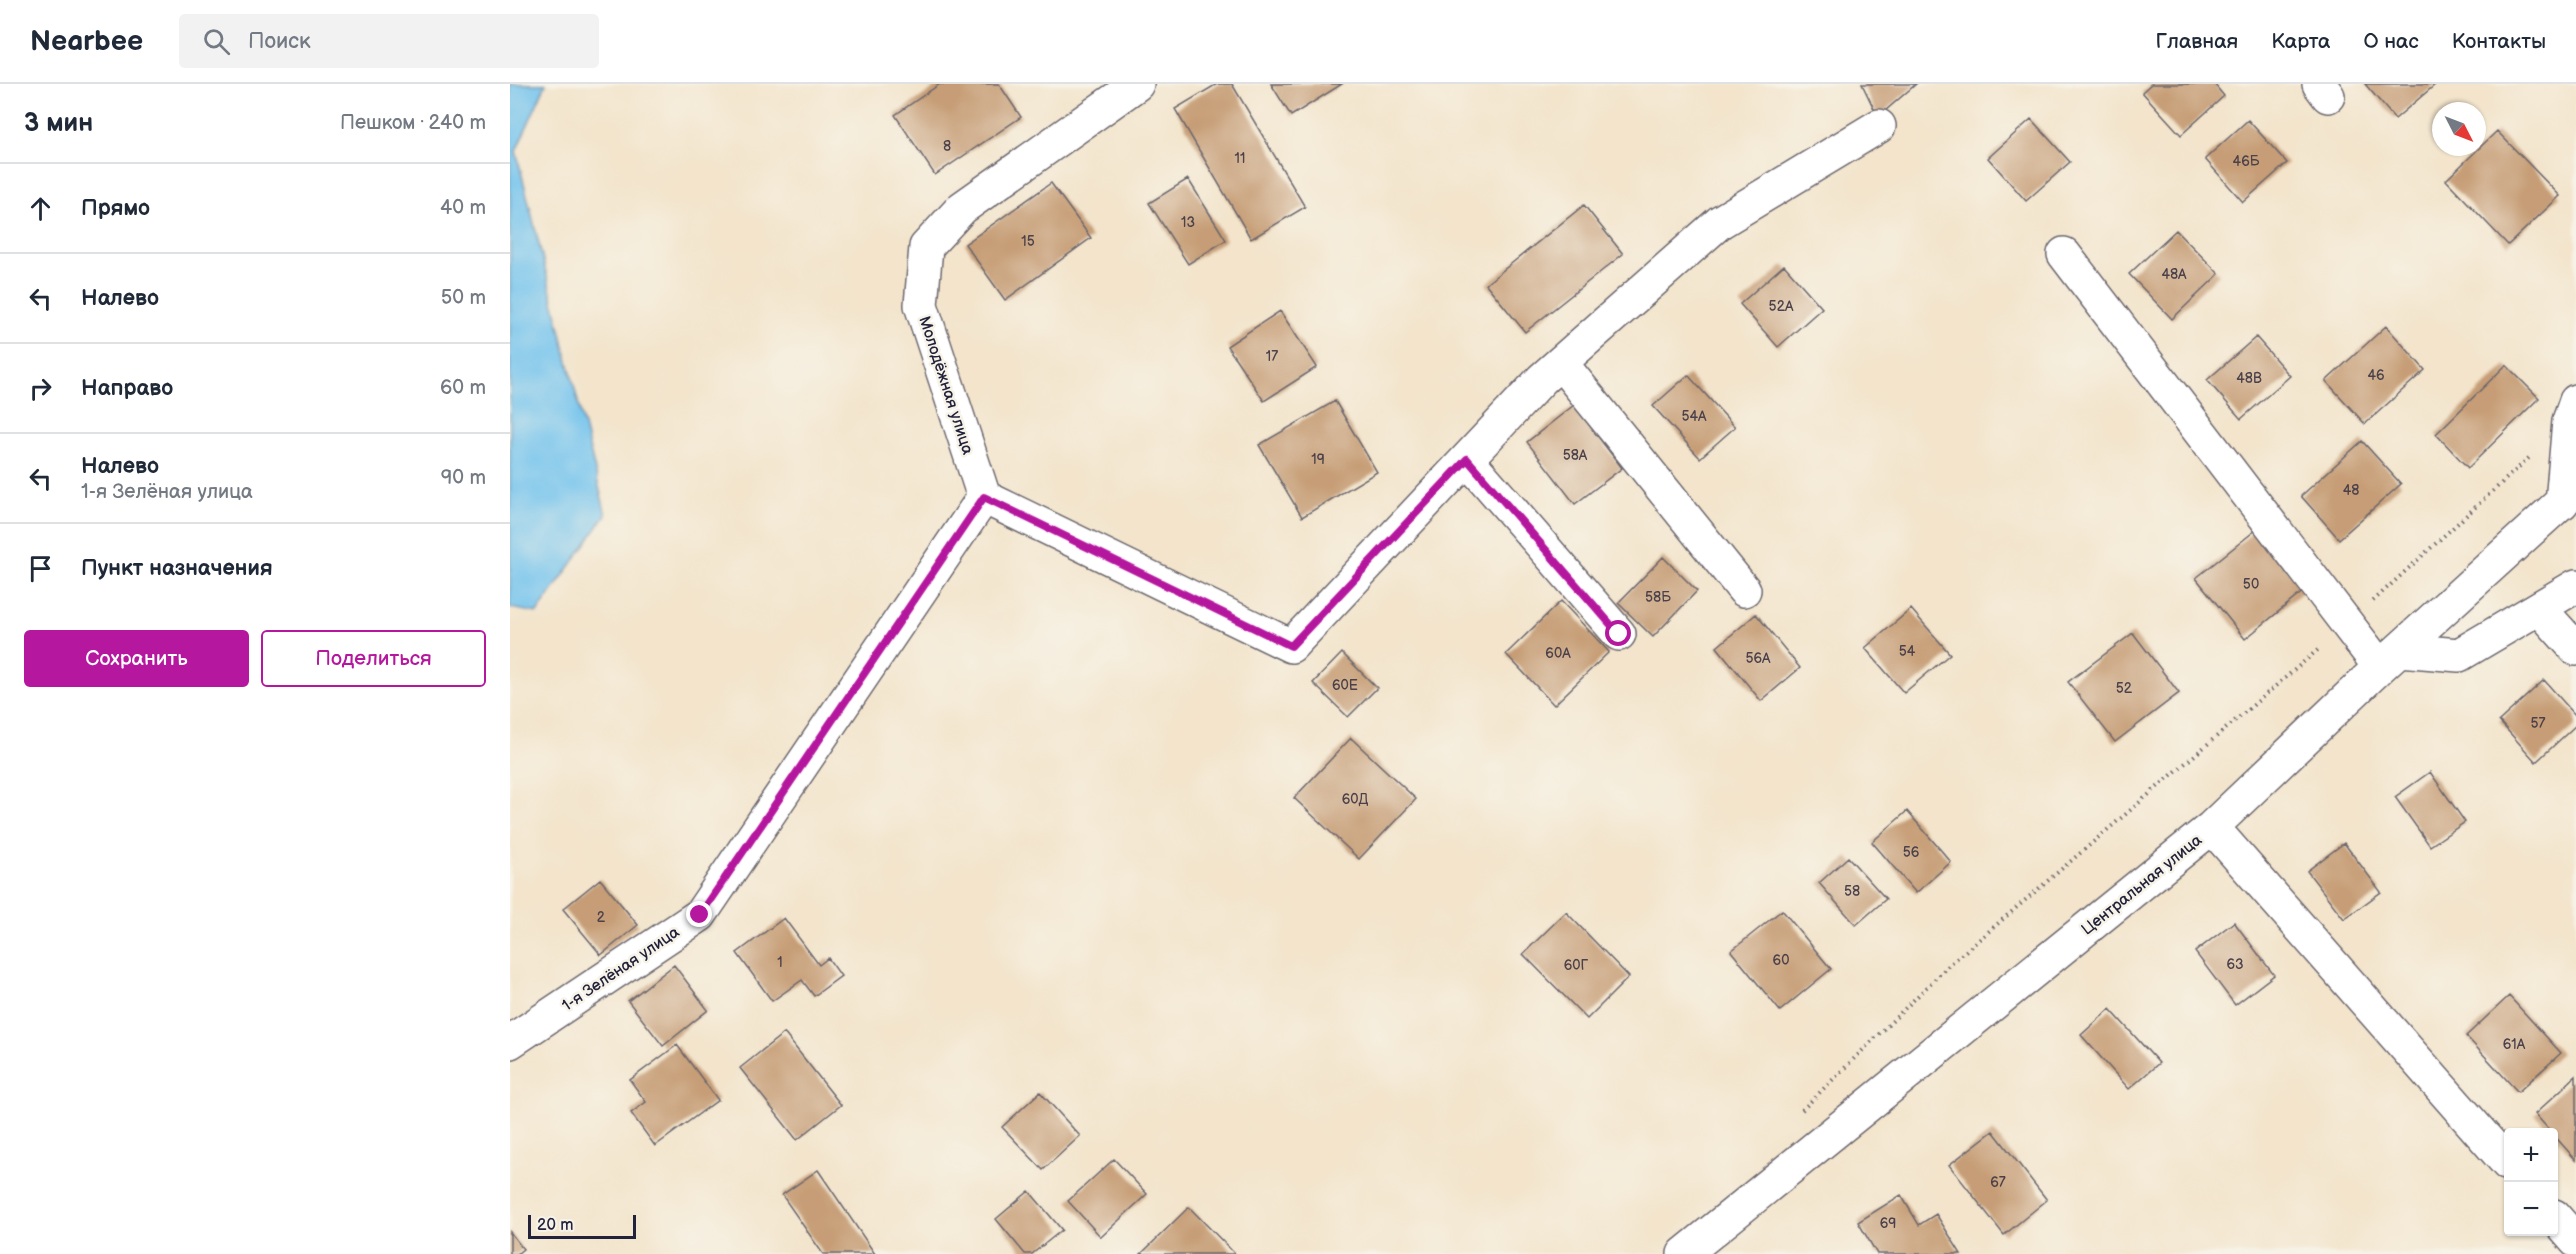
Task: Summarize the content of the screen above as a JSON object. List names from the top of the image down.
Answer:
{
  "streets": {
    "street": ["Молодёжная улица", "Центральная улица", "1-я Зелёная улица"]
  },
  "crossings": [
    ["Молодёжная улица", "1-я Зелёная улица"]
  ],
  "house_numbers": [
    "8",
    "11",
    "46Б",
    "13",
    "15",
    "48А",
    "52А",
    "17",
    "46",
    "48В",
    "54А",
    "58А",
    "19",
    "48",
    "50",
    "58Б",
    "54",
    "60А",
    "56А",
    "60Е",
    "52",
    "57",
    "60Д",
    "56",
    "58",
    "2",
    "60",
    "1",
    "63",
    "60Г",
    "61А",
    "67",
    "69"
  ],
  "scale_bar": "20 m",
  "north": "bottom right",
  "page": {
    "header": "Nearbee",
    "search": "Поиск",
    "nav": [
      "Главная",
      "Карта",
      "О нас",
      "Контакты"
    ],
    "heading": ["3 мин", "Пешком · 240 m"],
    "list": [
      ["Прямо", "40 m"],
      ["Налево", "50 m"],
      ["Направо", "60 m"],
      ["Налево", "1-я Зелёная улица", "90 m"],
      "Пункт назначения"
    ],
    "buttons": ["Сохранить", "Поделиться"],
    "map_buttons": ["+", "−"],
    "scale": "20 m"
  }
}
